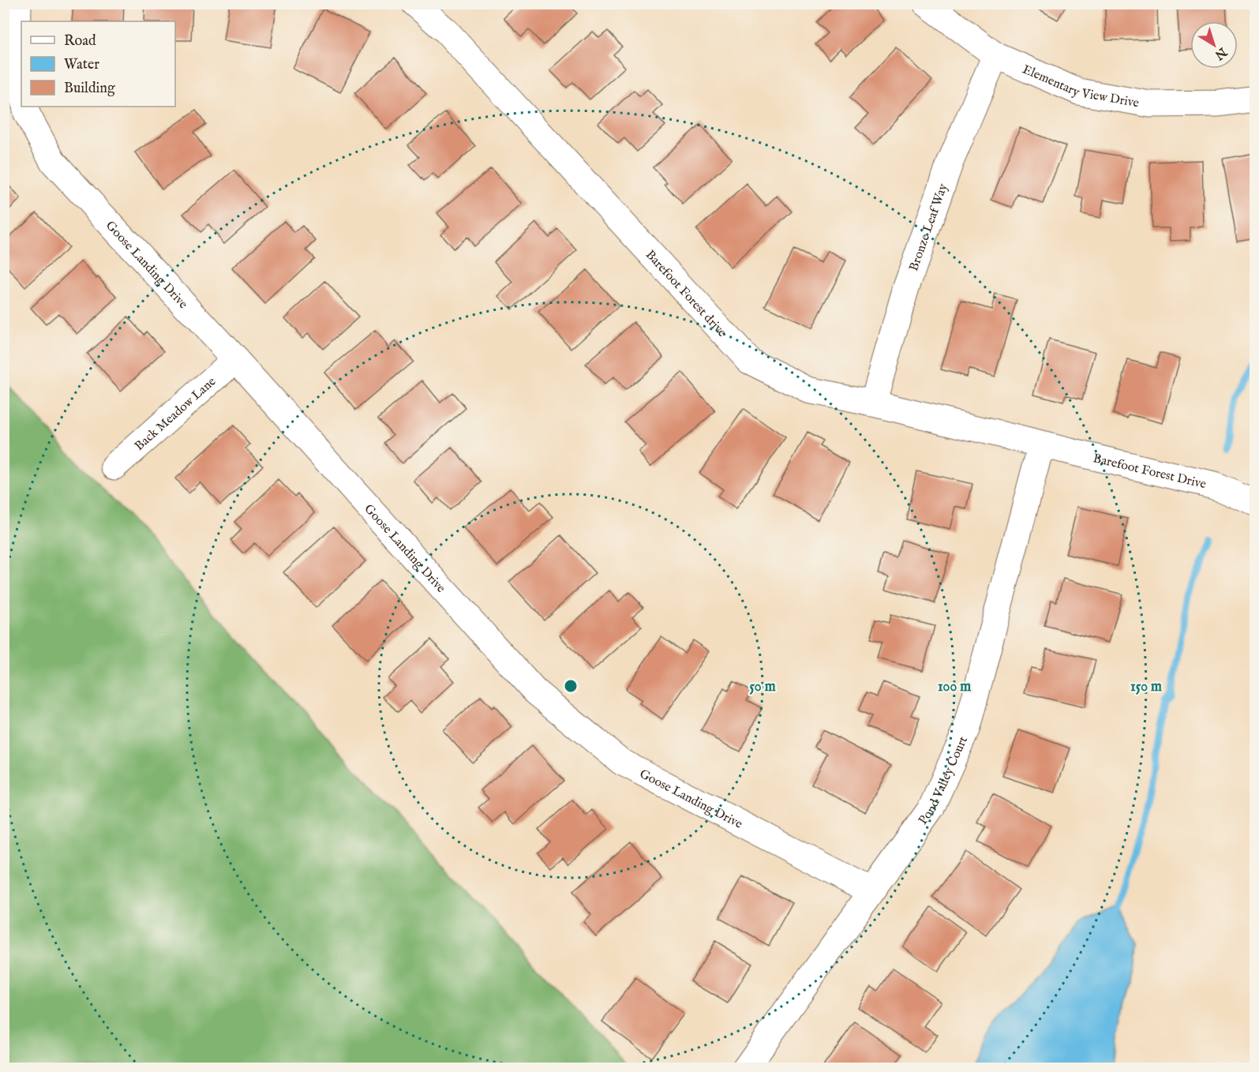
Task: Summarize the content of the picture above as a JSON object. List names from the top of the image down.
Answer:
{
  "streets": {
    "street": [
      "Elementary View Drive",
      "Bronze Leaf Way",
      "Goose Landing Drive",
      "Barefoot Forest drive",
      "Back Meadow Lane",
      "Barefoot Forest Drive",
      "Pond Valley Court"
    ]
  },
  "crossings": [
    ["Elementary View Drive", "Bronze Leaf Way"],
    ["Bronze Leaf Way", "Barefoot Forest drive"],
    ["Goose Landing Drive", "Back Meadow Lane"],
    ["Goose Landing Drive", "Pond Valley Court"],
    ["Barefoot Forest drive", "Barefoot Forest Drive"],
    ["Barefoot Forest drive", "Pond Valley Court"],
    ["Barefoot Forest Drive", "Pond Valley Court"]
  ],
  "legend": ["Road", "Water", "Building"],
  "north": "bottom right",
  "rings": ["50 m", "100 m", "150 m"]
}
